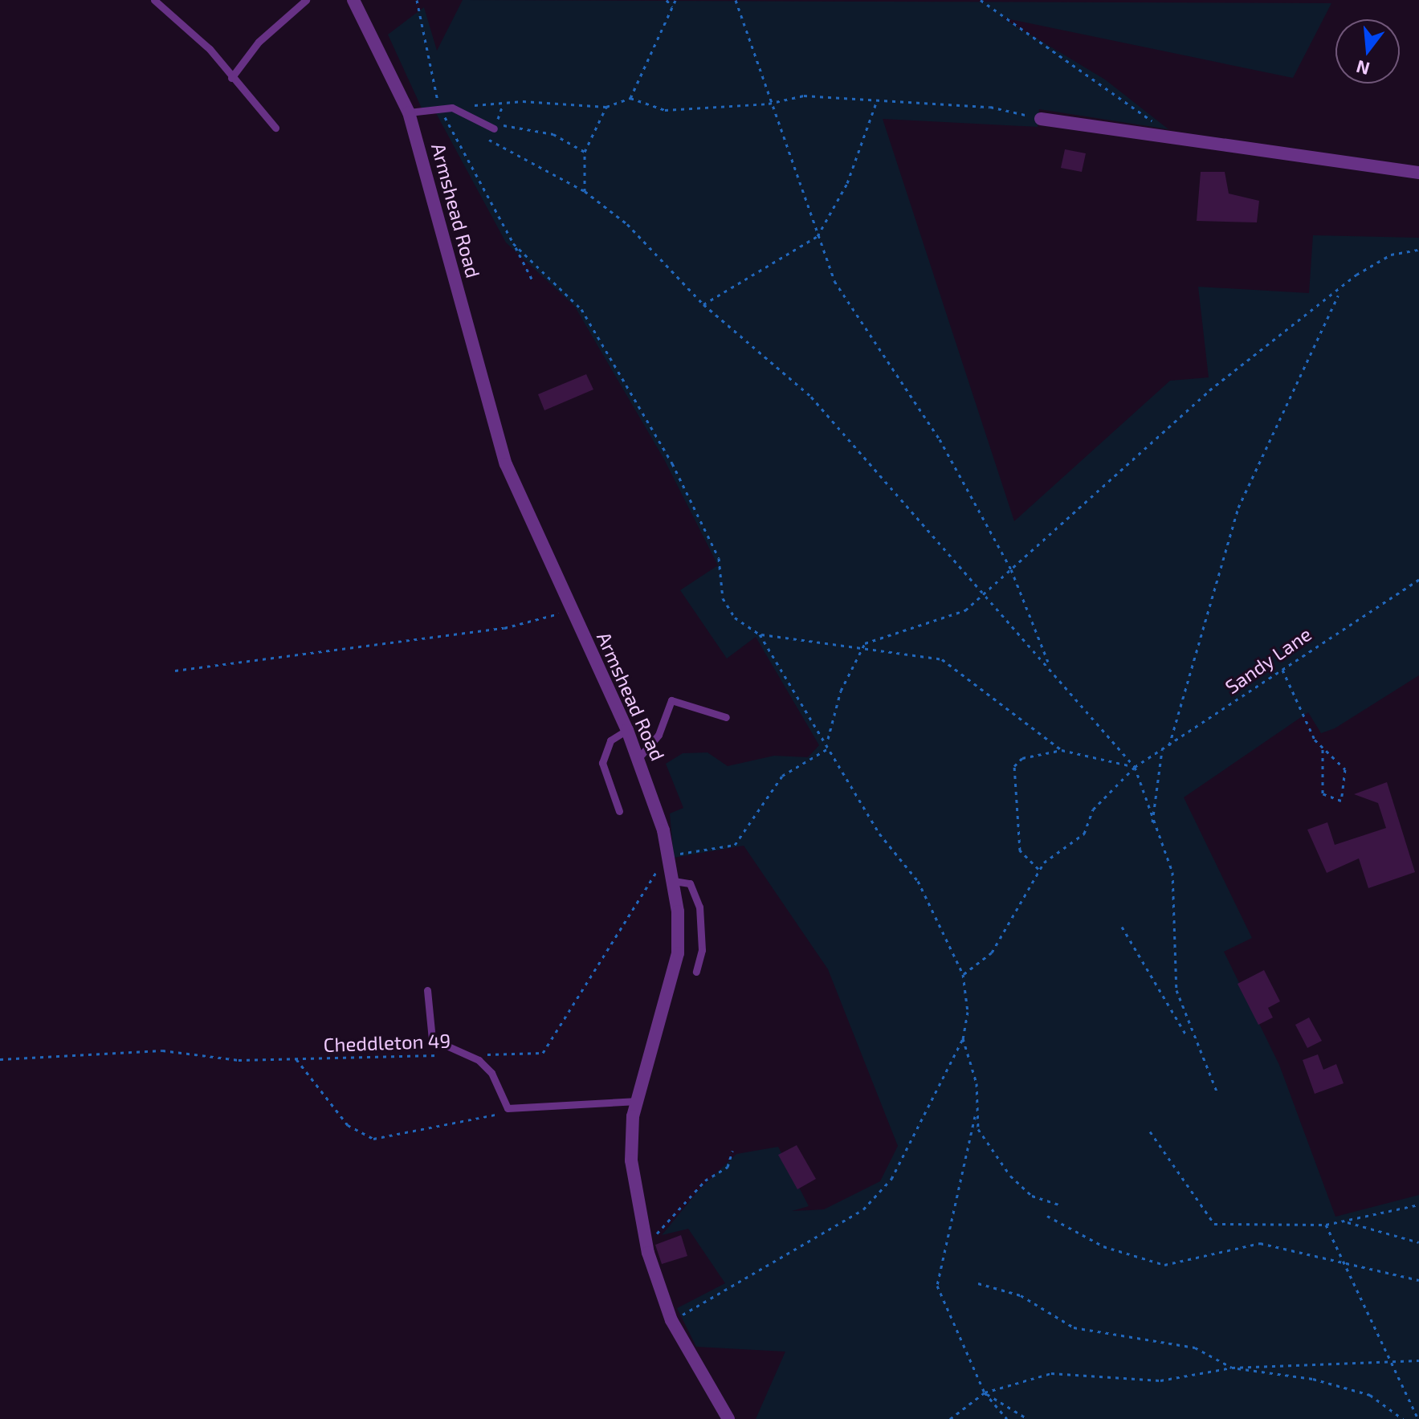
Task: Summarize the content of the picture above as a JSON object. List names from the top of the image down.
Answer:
{
  "streets": {
    "street": ["Armshead Road"],
    "path": ["Sandy Lane", "Cheddleton 49"]
  },
  "crossings": [
    ["Armshead Road", "Cheddleton 49"]
  ],
  "north": "bottom"
}
